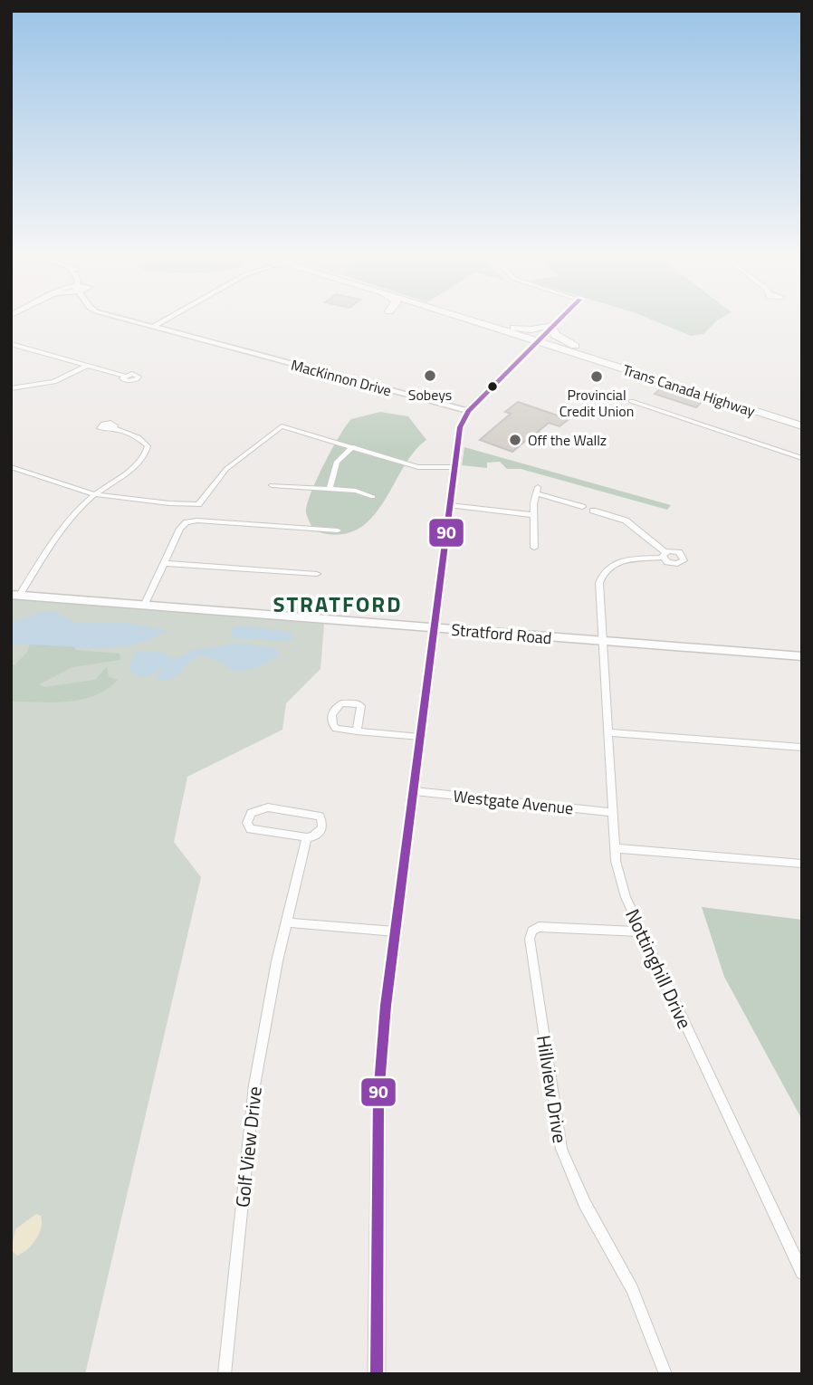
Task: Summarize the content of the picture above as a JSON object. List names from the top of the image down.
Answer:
{
  "streets": {
    "highway": ["Trans Canada Highway"],
    "main road": ["Stratford Road"],
    "street": [
      "MacKinnon Drive",
      "Westgate Avenue",
      "Nottinghill Drive",
      "Hillview Drive",
      "Golf View Drive"
    ]
  },
  "crossings": [
    ["Stratford Road", "Nottinghill Drive"],
    ["Westgate Avenue", "Nottinghill Drive"],
    ["Nottinghill Drive", "Hillview Drive"]
  ],
  "districts": ["STRATFORD"],
  "places": ["Sobeys", "Provincial Credit Union", "Off the Wallz"],
  "lines": ["transit line 90"]
}
